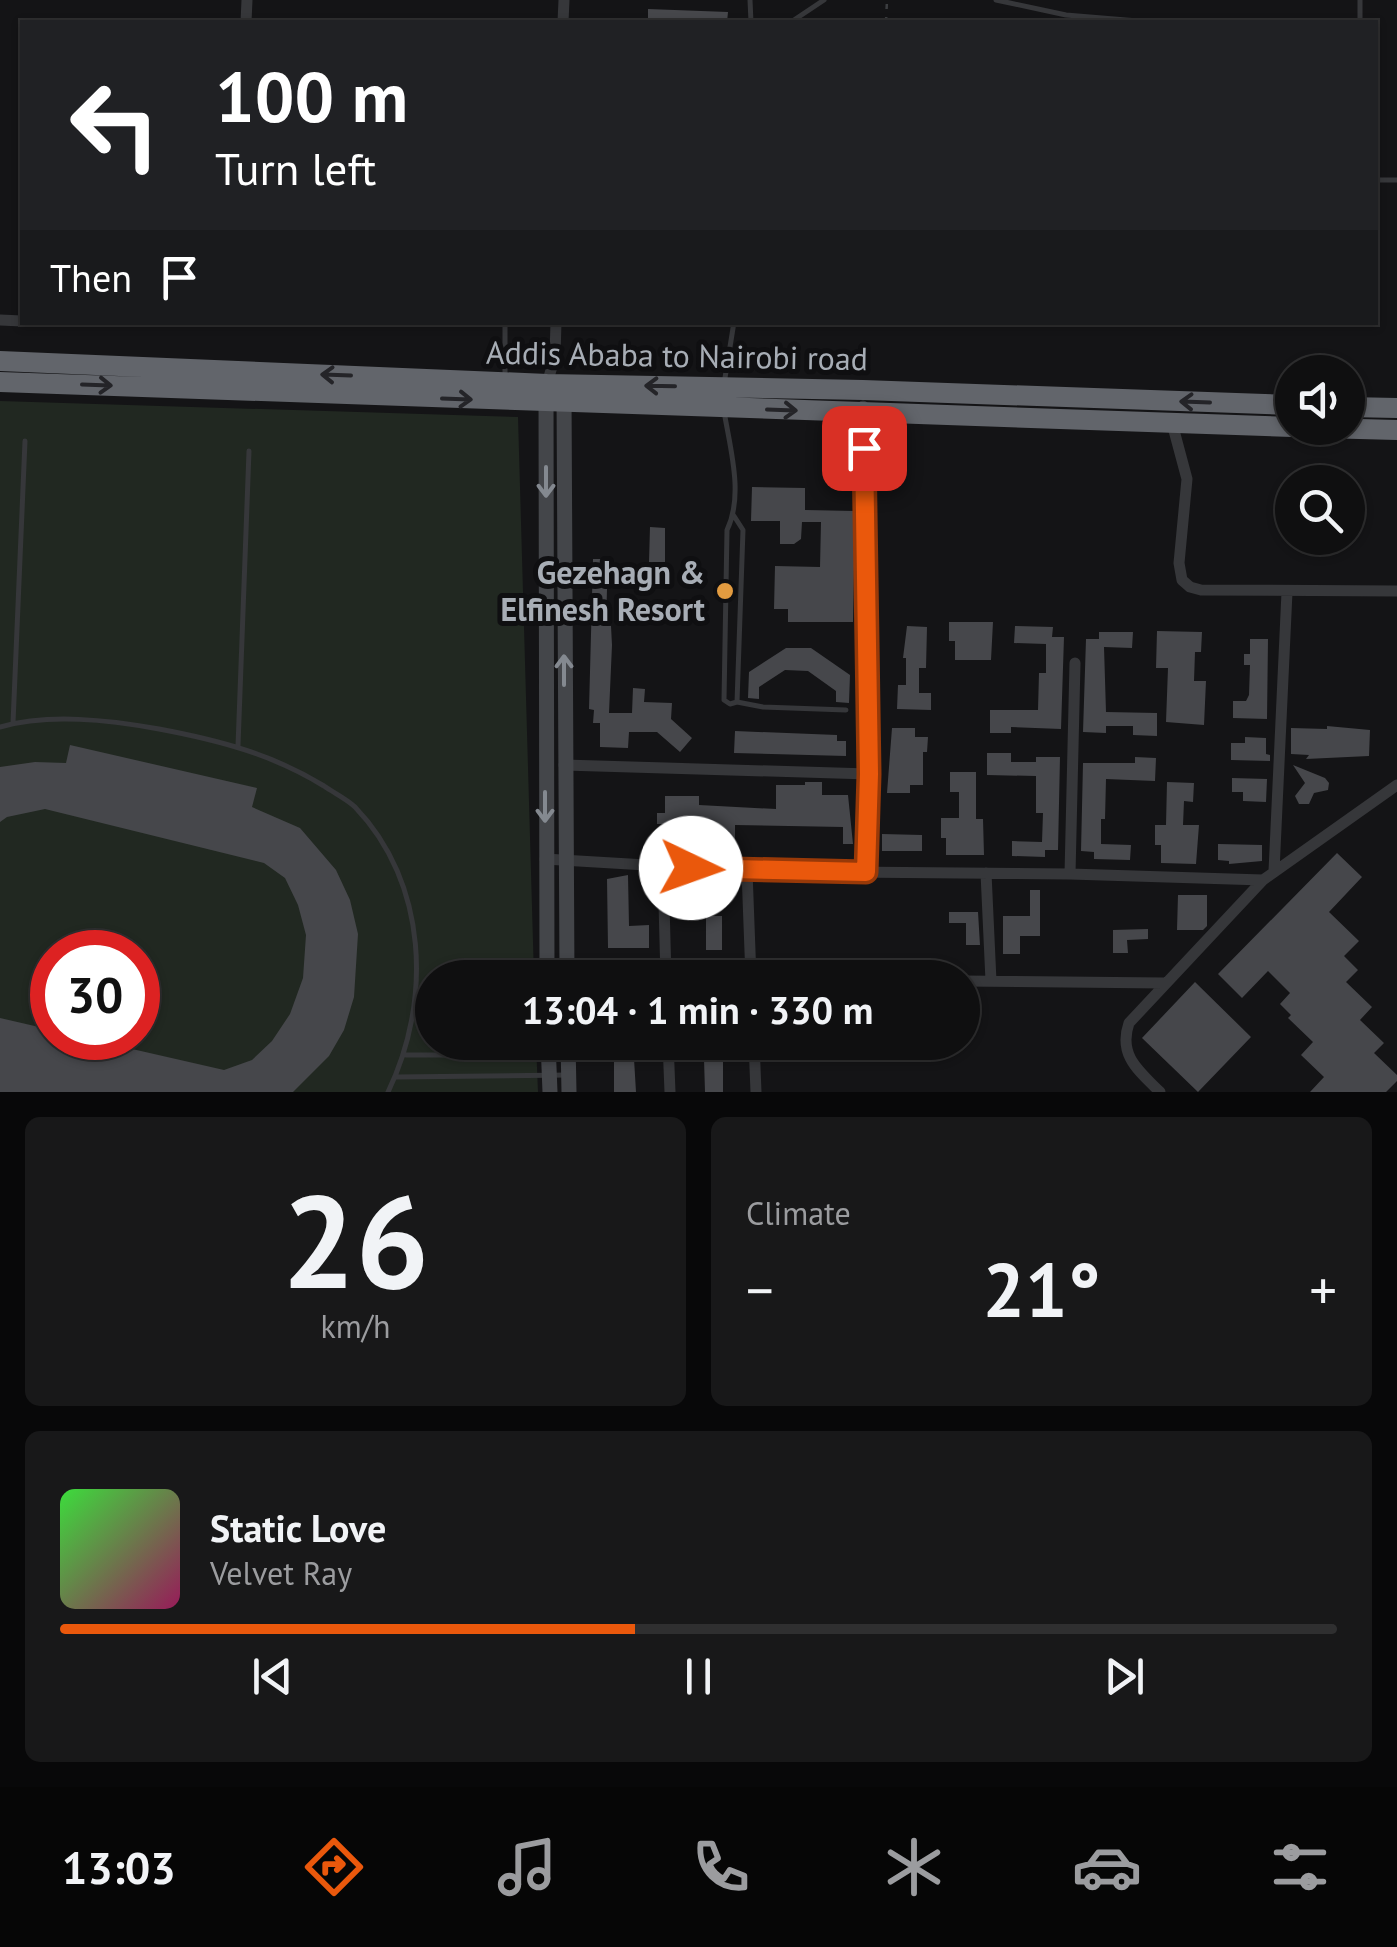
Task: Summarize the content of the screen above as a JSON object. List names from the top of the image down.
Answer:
{
  "streets": {
    "highway": ["Addis Ababa to Nairobi road"]
  },
  "places": ["Gezehagn & Elfinesh Resort"],
  "page": {
    "turn": ["100 m", "Turn left"],
    "then": "Then",
    "limit": "30",
    "trip": "13:04 · 1 min · 330 m",
    "tile": [
      ["26", "km/h"],
      "Climate"
    ],
    "heat": ["−", "21°", "+"],
    "song": ["Static Love", "Velvet Ray"],
    "tabs": "13:03"
  }
}
